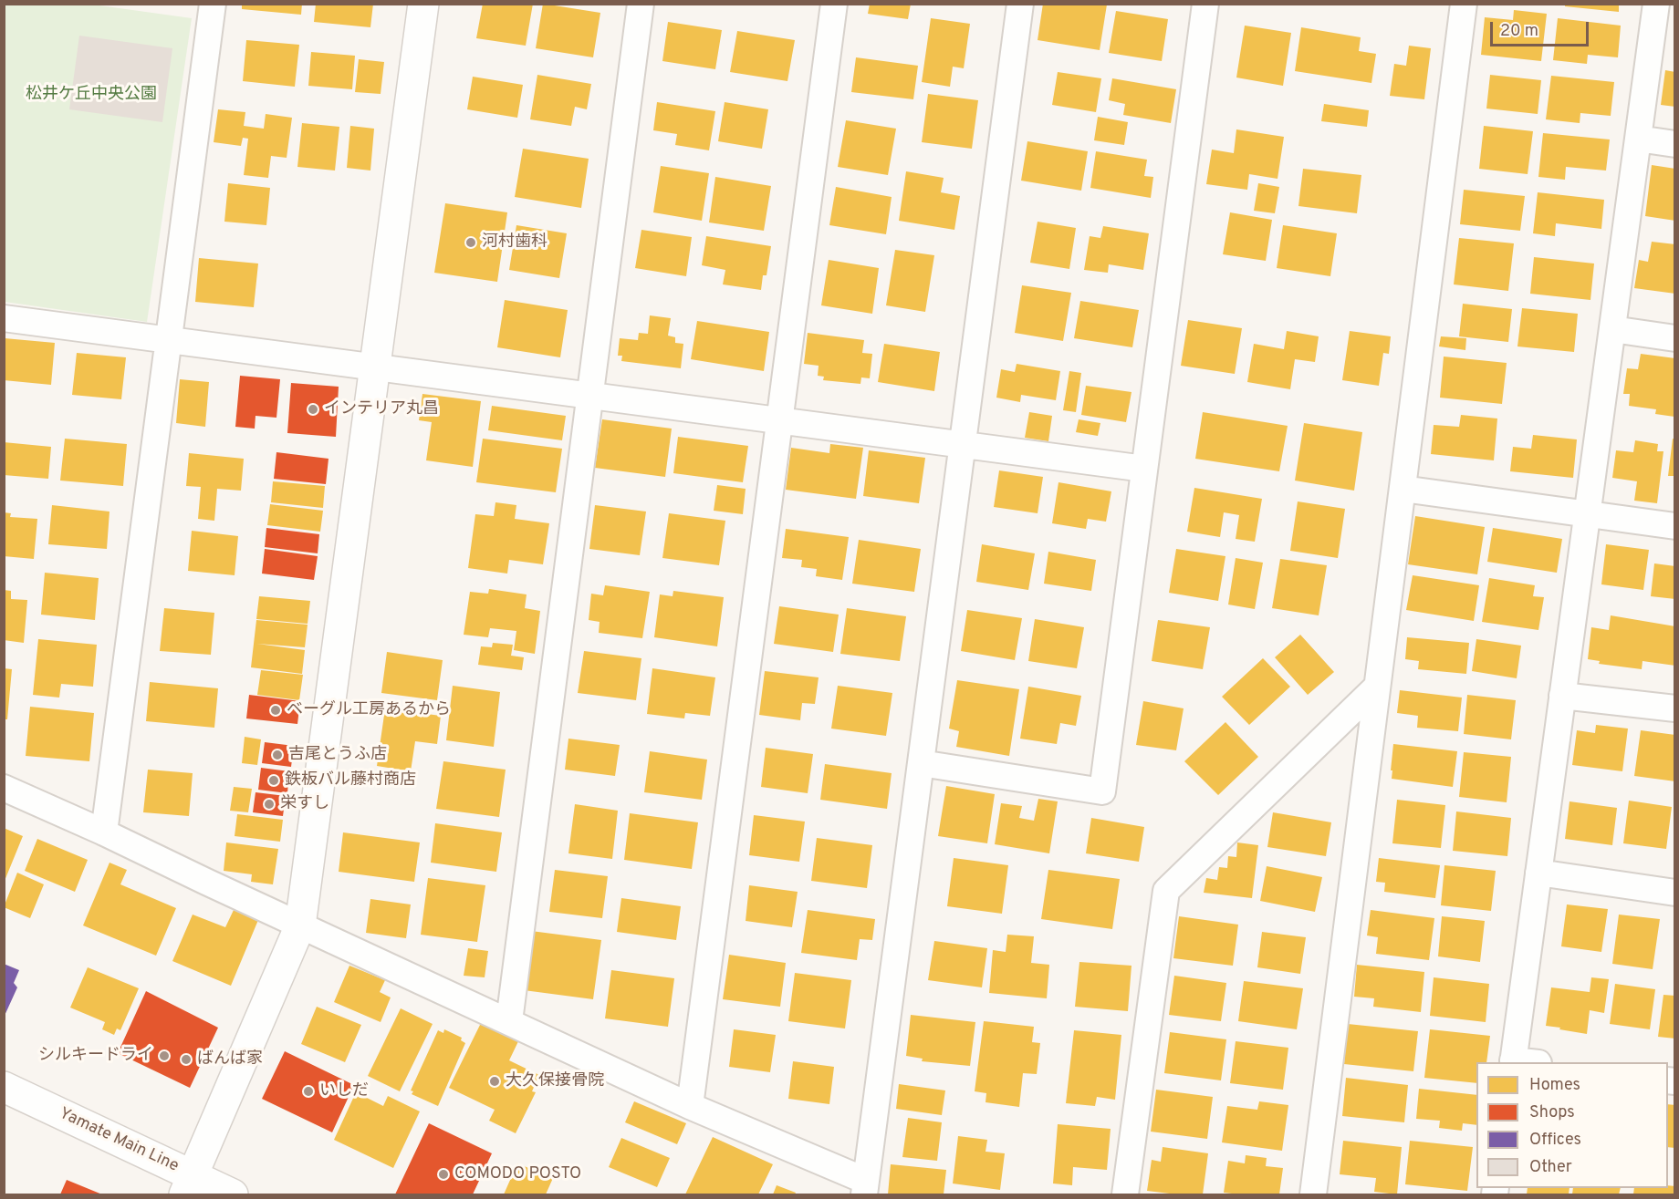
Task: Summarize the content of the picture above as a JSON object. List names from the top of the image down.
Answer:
{
  "streets": {
    "street": ["Yamate Main Line"]
  },
  "parks": ["松井ケ丘中央公園"],
  "places": [
    "河村歯科",
    "インテリア丸昌",
    "ベーグル工房あるから",
    "吉尾とうふ店",
    "鉄板バル藤村商店",
    "栄すし",
    "シルキードライ",
    "ばんば家",
    "大久保接骨院",
    "いしだ",
    "COMODO POSTO"
  ],
  "legend": [
    "Homes",
    "Shops",
    "Offices",
    "Other"
  ],
  "scale_bar": "20 m"
}
